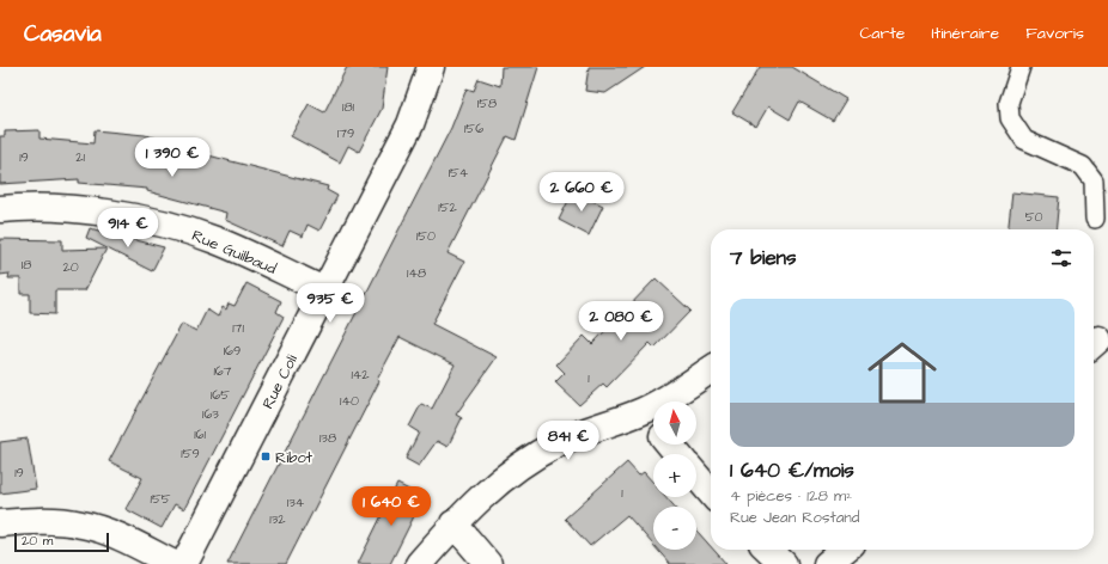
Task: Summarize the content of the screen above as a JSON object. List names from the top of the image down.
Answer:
{
  "streets": {
    "street": ["Rue Guilbaud", "Rue Coli"]
  },
  "crossings": [
    ["Rue Guilbaud", "Rue Coli"]
  ],
  "places": {
    "transit": ["Ribot"]
  },
  "house_numbers": [
    "158",
    "181",
    "156",
    "179",
    "19",
    "21",
    "154",
    "152",
    "50",
    "150",
    "18",
    "20",
    "148",
    "171",
    "169",
    "167",
    "142",
    "1",
    "165",
    "140",
    "163",
    "161",
    "138",
    "159",
    "19",
    "1",
    "155",
    "134",
    "132"
  ],
  "scale_bar": "20 m",
  "north": "top",
  "page": {
    "header": "Casavia",
    "nav": ["Carte", "Itinéraire", "Favoris"],
    "price": [
      "1 390 €",
      "2 660 €",
      "914 €",
      "935 €",
      "2 080 €",
      "841 €",
      "1 640 €"
    ],
    "heading": "7 biens",
    "list": [
      {
        "name": "1 640 €/mois",
        "note": "4 pièces · 128 m² · Rue Jean Rostand"
      }
    ],
    "map_buttons": ["+", "−"],
    "scale": "20 m"
  }
}
